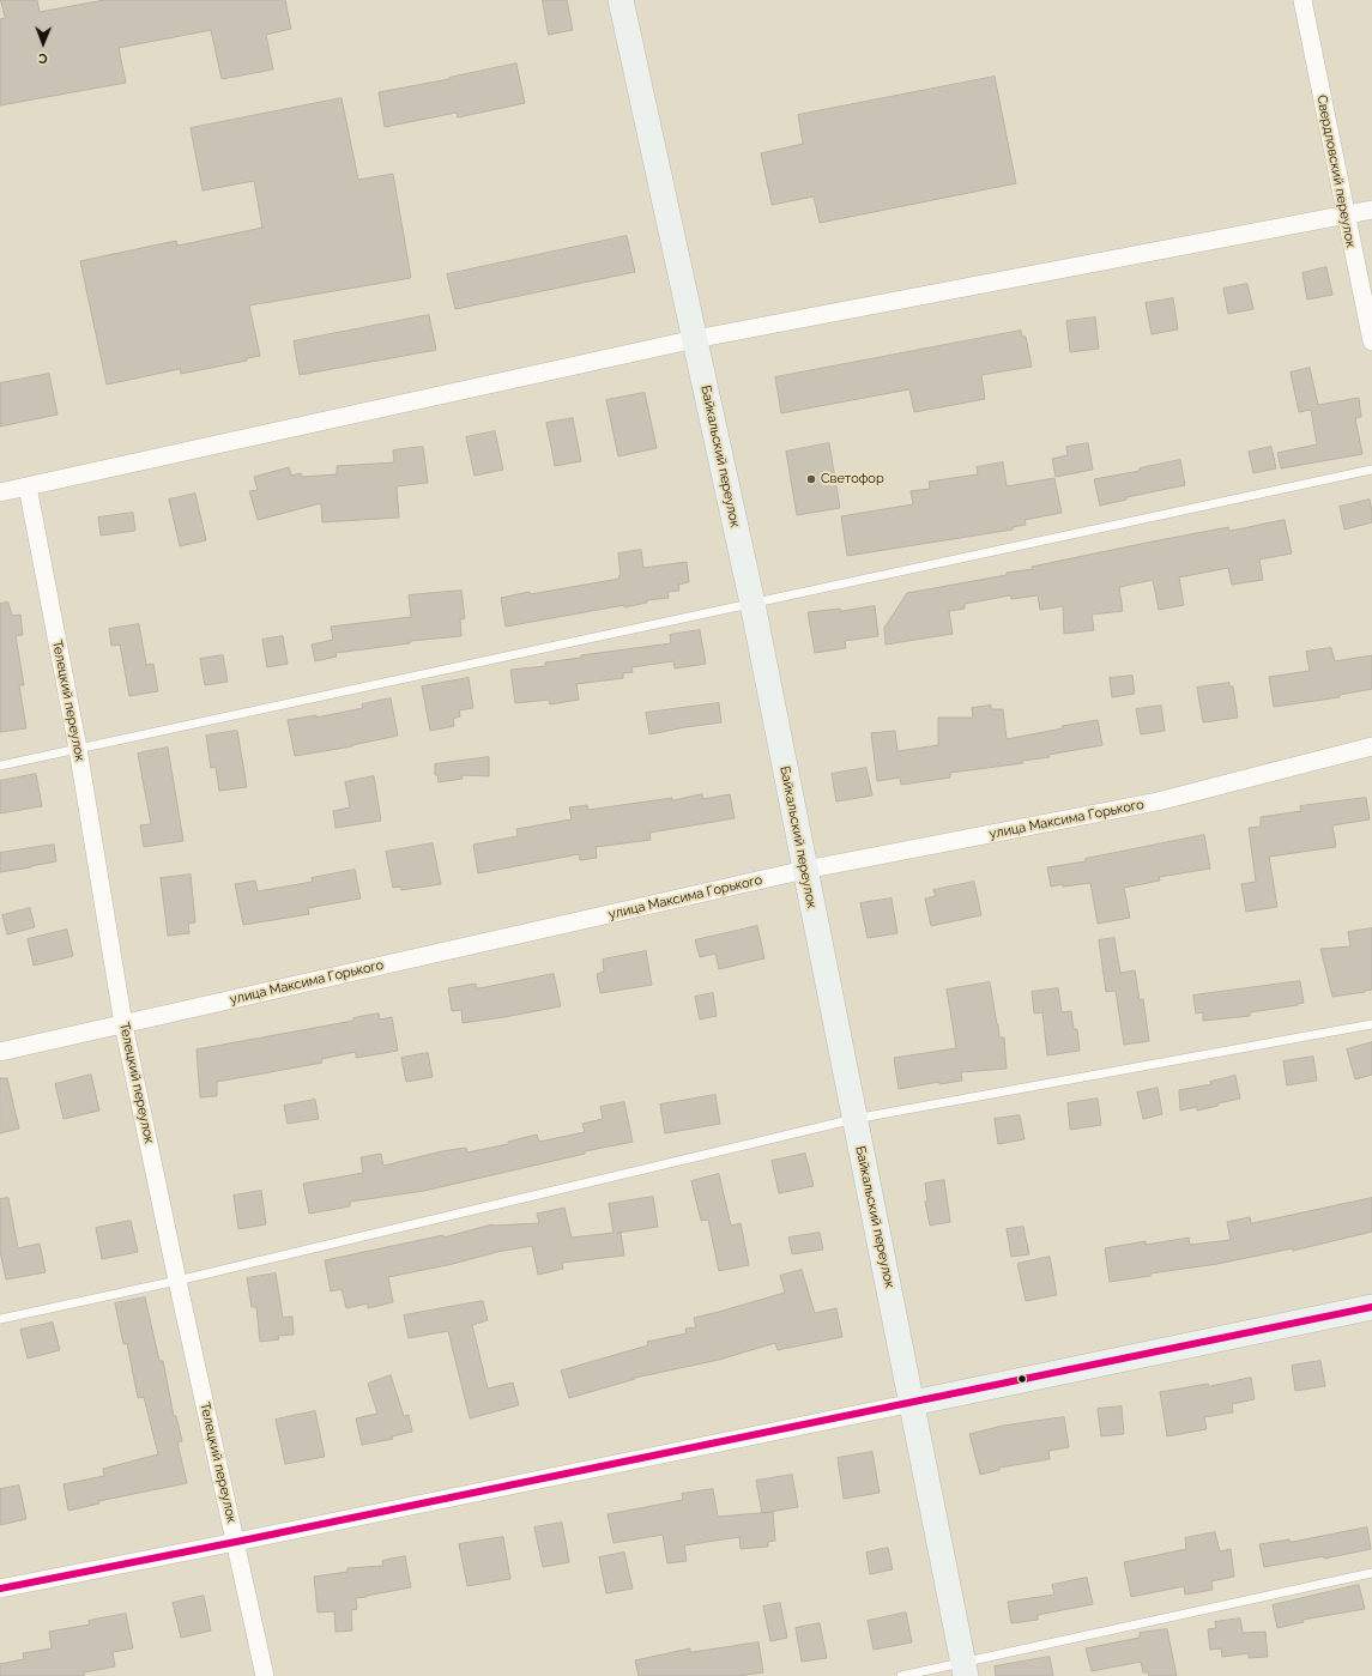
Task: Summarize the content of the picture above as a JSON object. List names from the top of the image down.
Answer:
{
  "streets": {
    "main road": ["Байкальский переулок"],
    "street": ["Свердловский переулок", "Телецкий переулок", "улица Максима Горького"]
  },
  "crossings": [
    ["Байкальский переулок", "улица Максима Горького"],
    ["Телецкий переулок", "улица Максима Горького"]
  ],
  "places": ["Светофор"],
  "north": "bottom"
}
